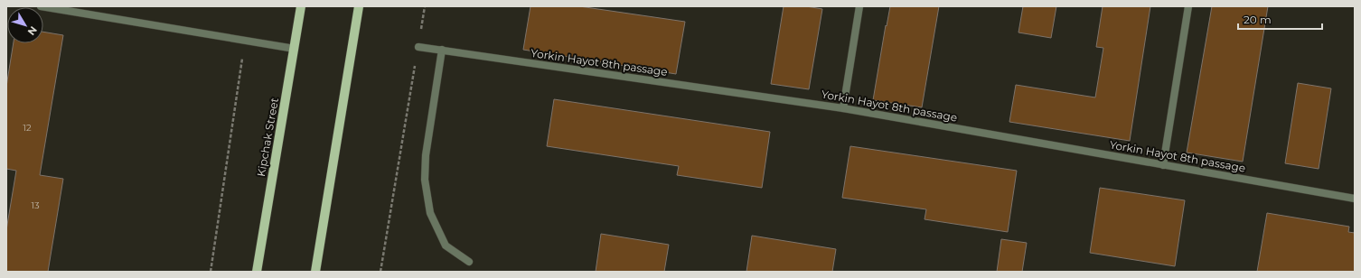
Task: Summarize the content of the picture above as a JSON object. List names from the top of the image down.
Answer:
{
  "streets": {
    "main road": ["Kipchak Street"],
    "street": ["Yorkin Hayot 8th passage"]
  },
  "house_numbers": ["12", "13"],
  "scale_bar": "20 m",
  "north": "bottom right"
}
